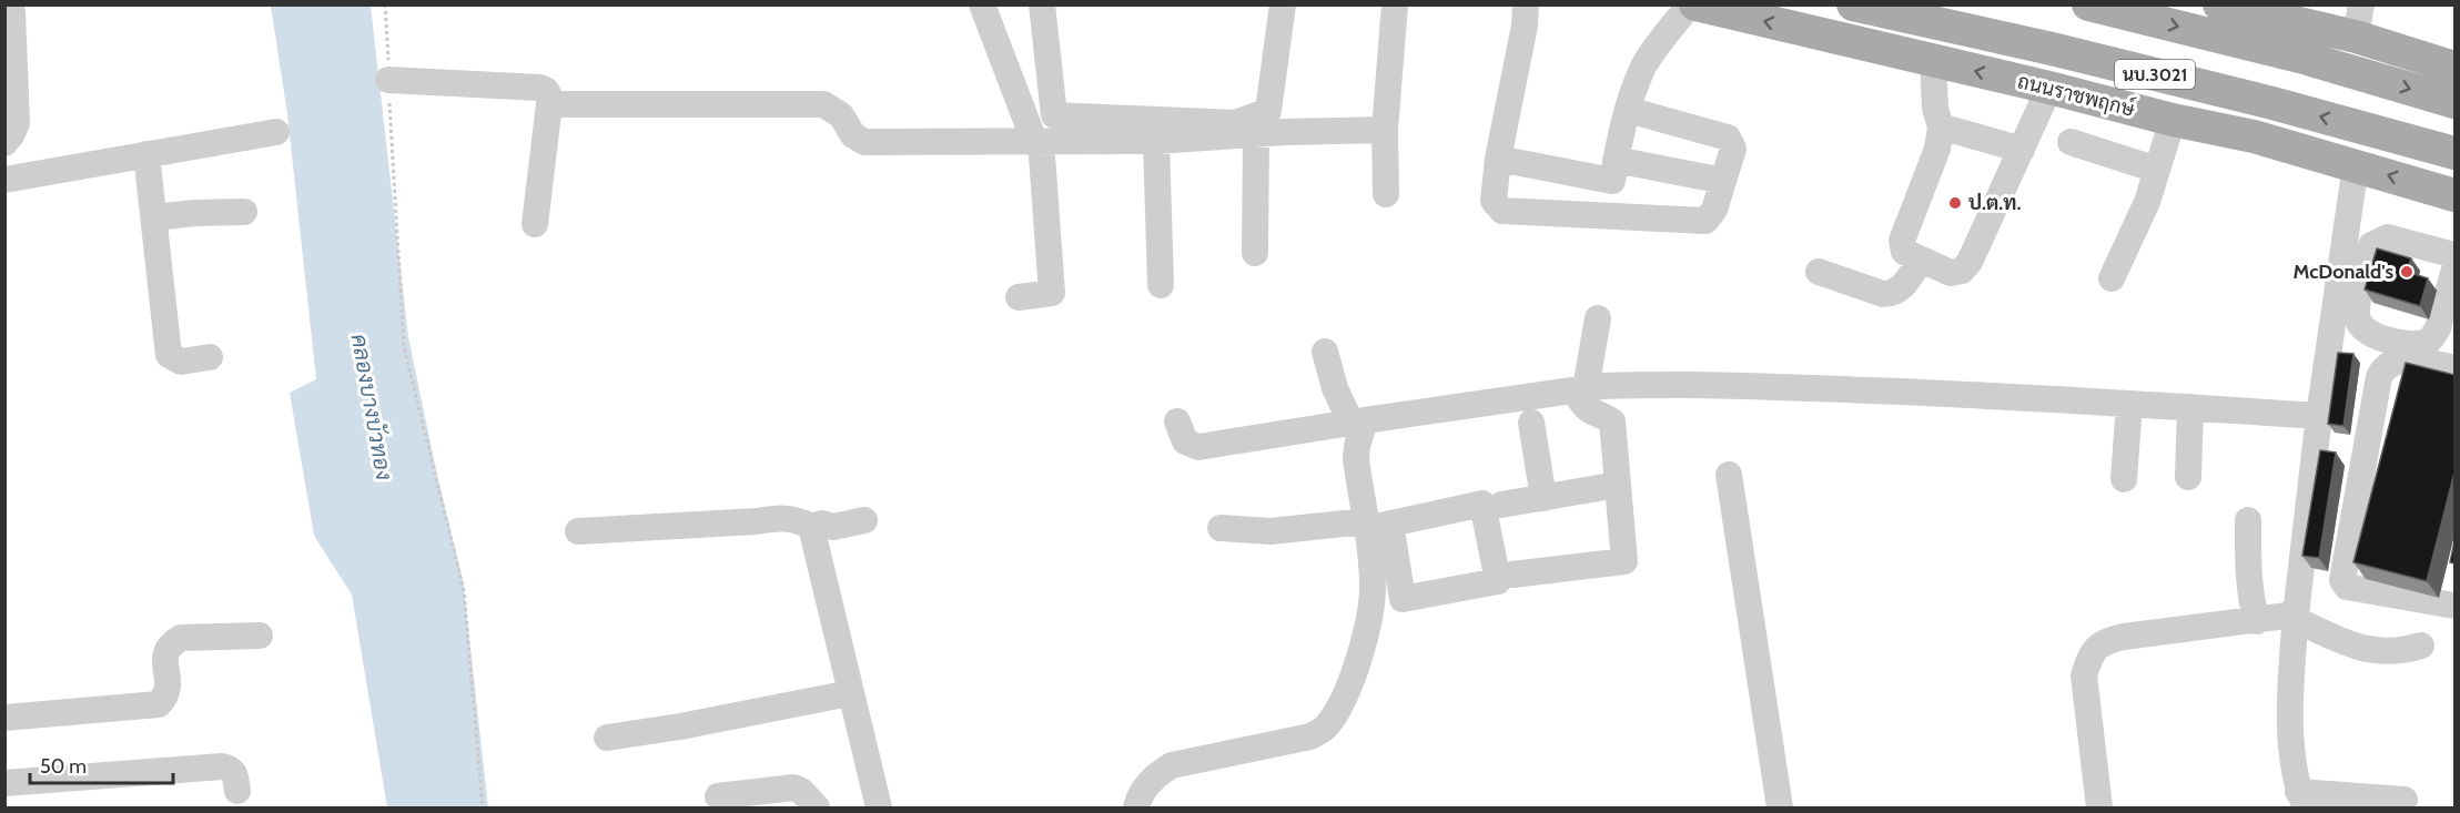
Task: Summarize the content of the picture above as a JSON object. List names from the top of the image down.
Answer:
{
  "streets": {
    "main road": ["นบ.3021", "ถนนราชพฤกษ์"]
  },
  "water": ["คลองบางบัวทอง"],
  "places": ["ป.ต.ท.", "McDonald's"],
  "scale_bar": "50 m"
}
